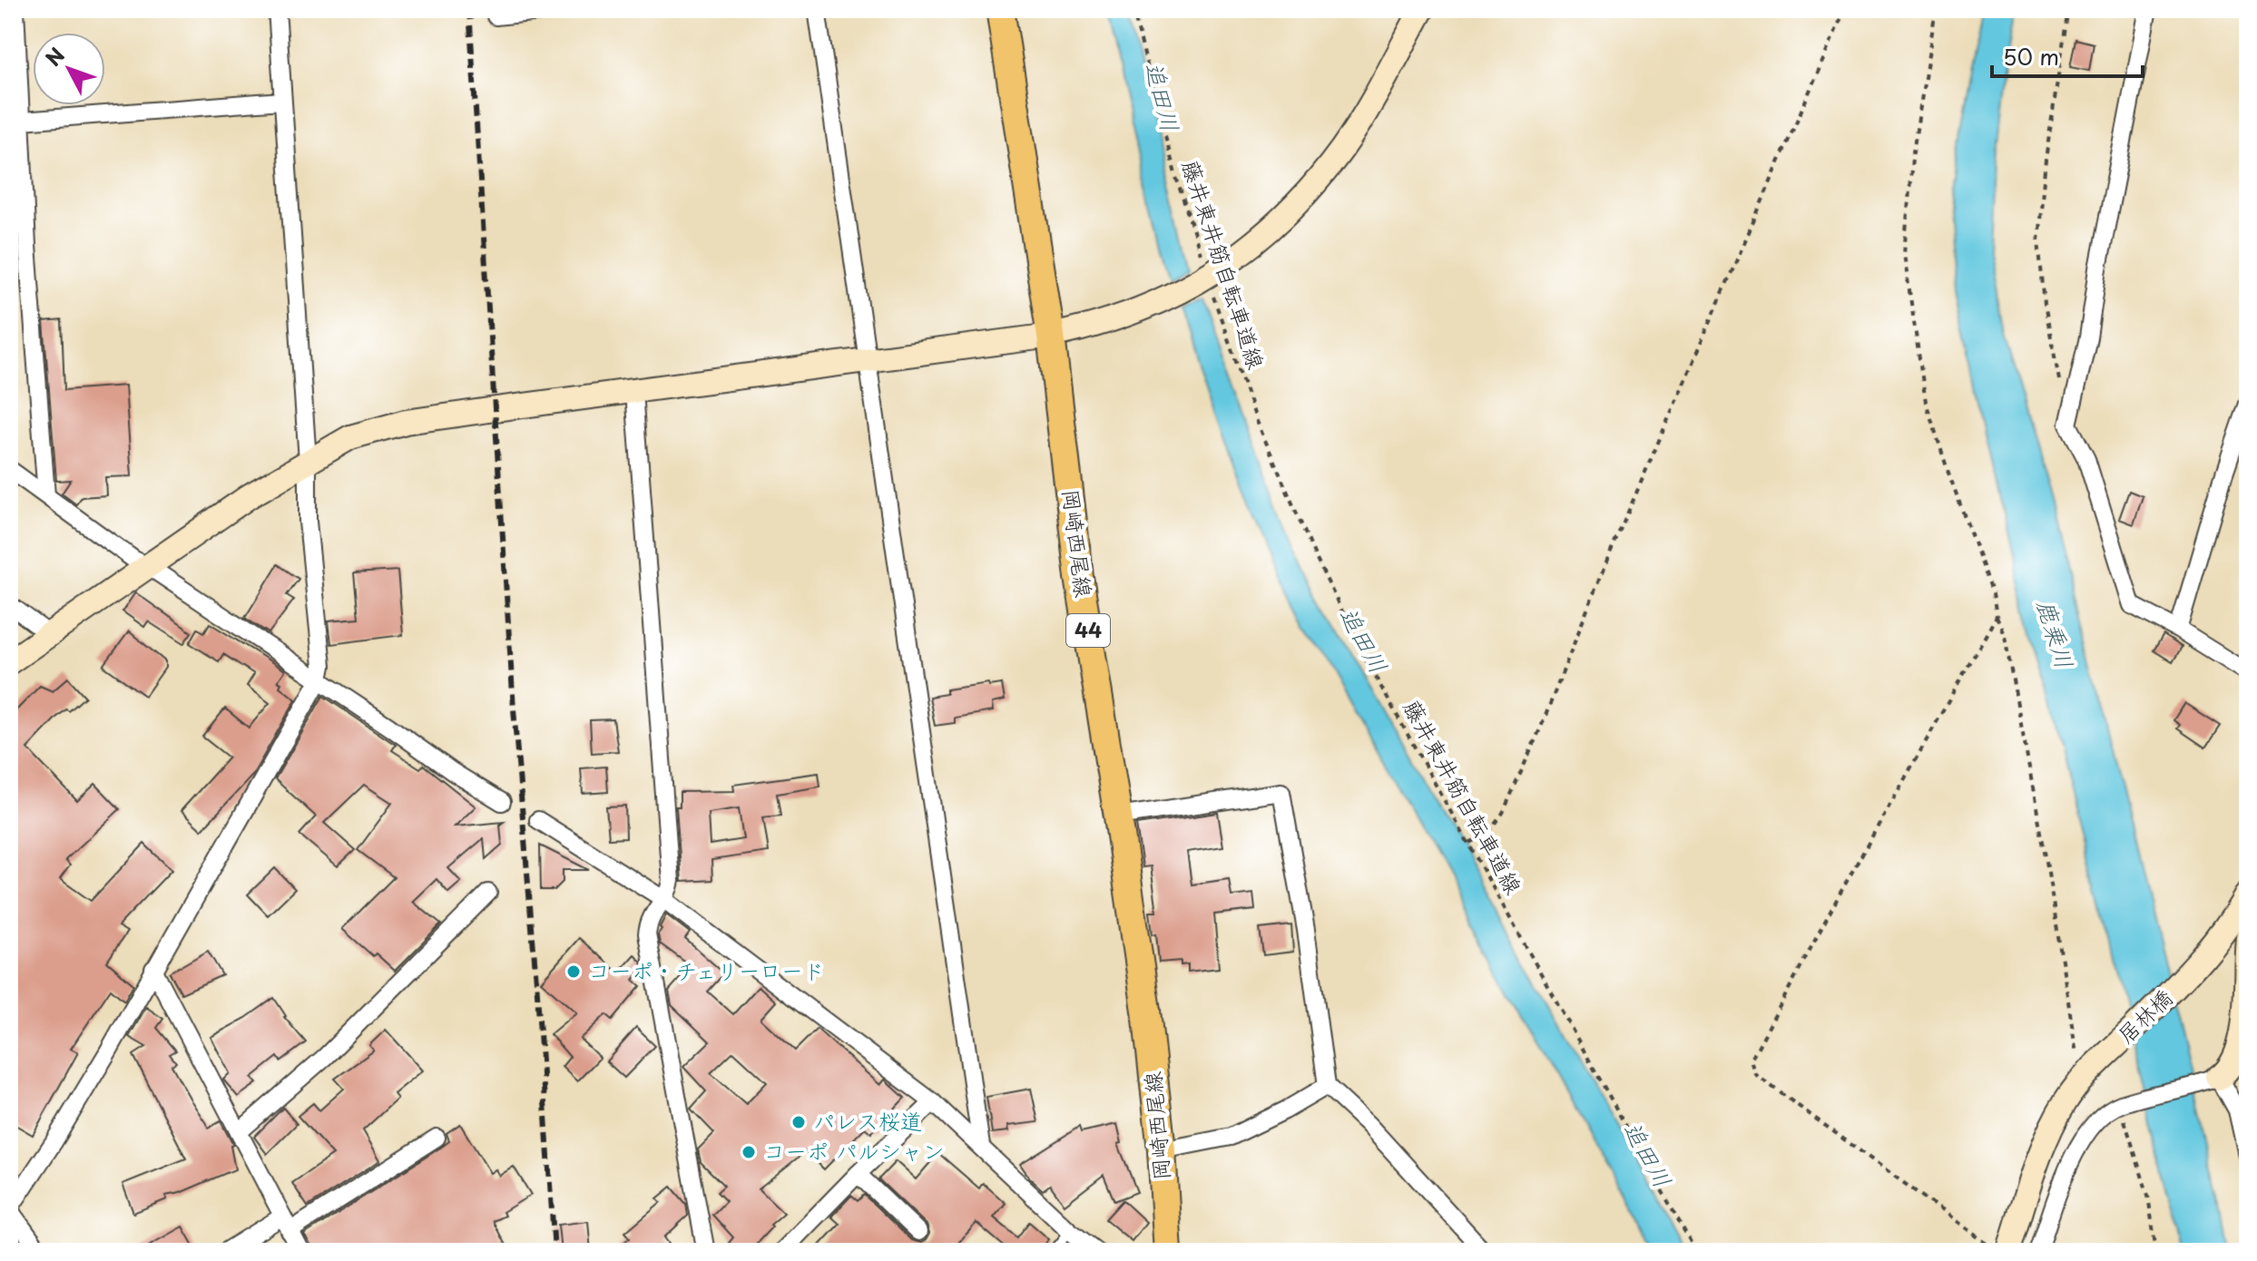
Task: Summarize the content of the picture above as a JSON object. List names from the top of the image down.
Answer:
{
  "streets": {
    "main road": ["岡崎西尾線", "44"],
    "street": ["居林橋"],
    "path": ["藤井東井筋自転車道線"]
  },
  "water": ["追田川", "鹿乗川"],
  "places": ["コーポ・チェリーロード", "パレス桜道", "コーポ パルシャン"],
  "scale_bar": "50 m",
  "north": "top left"
}
